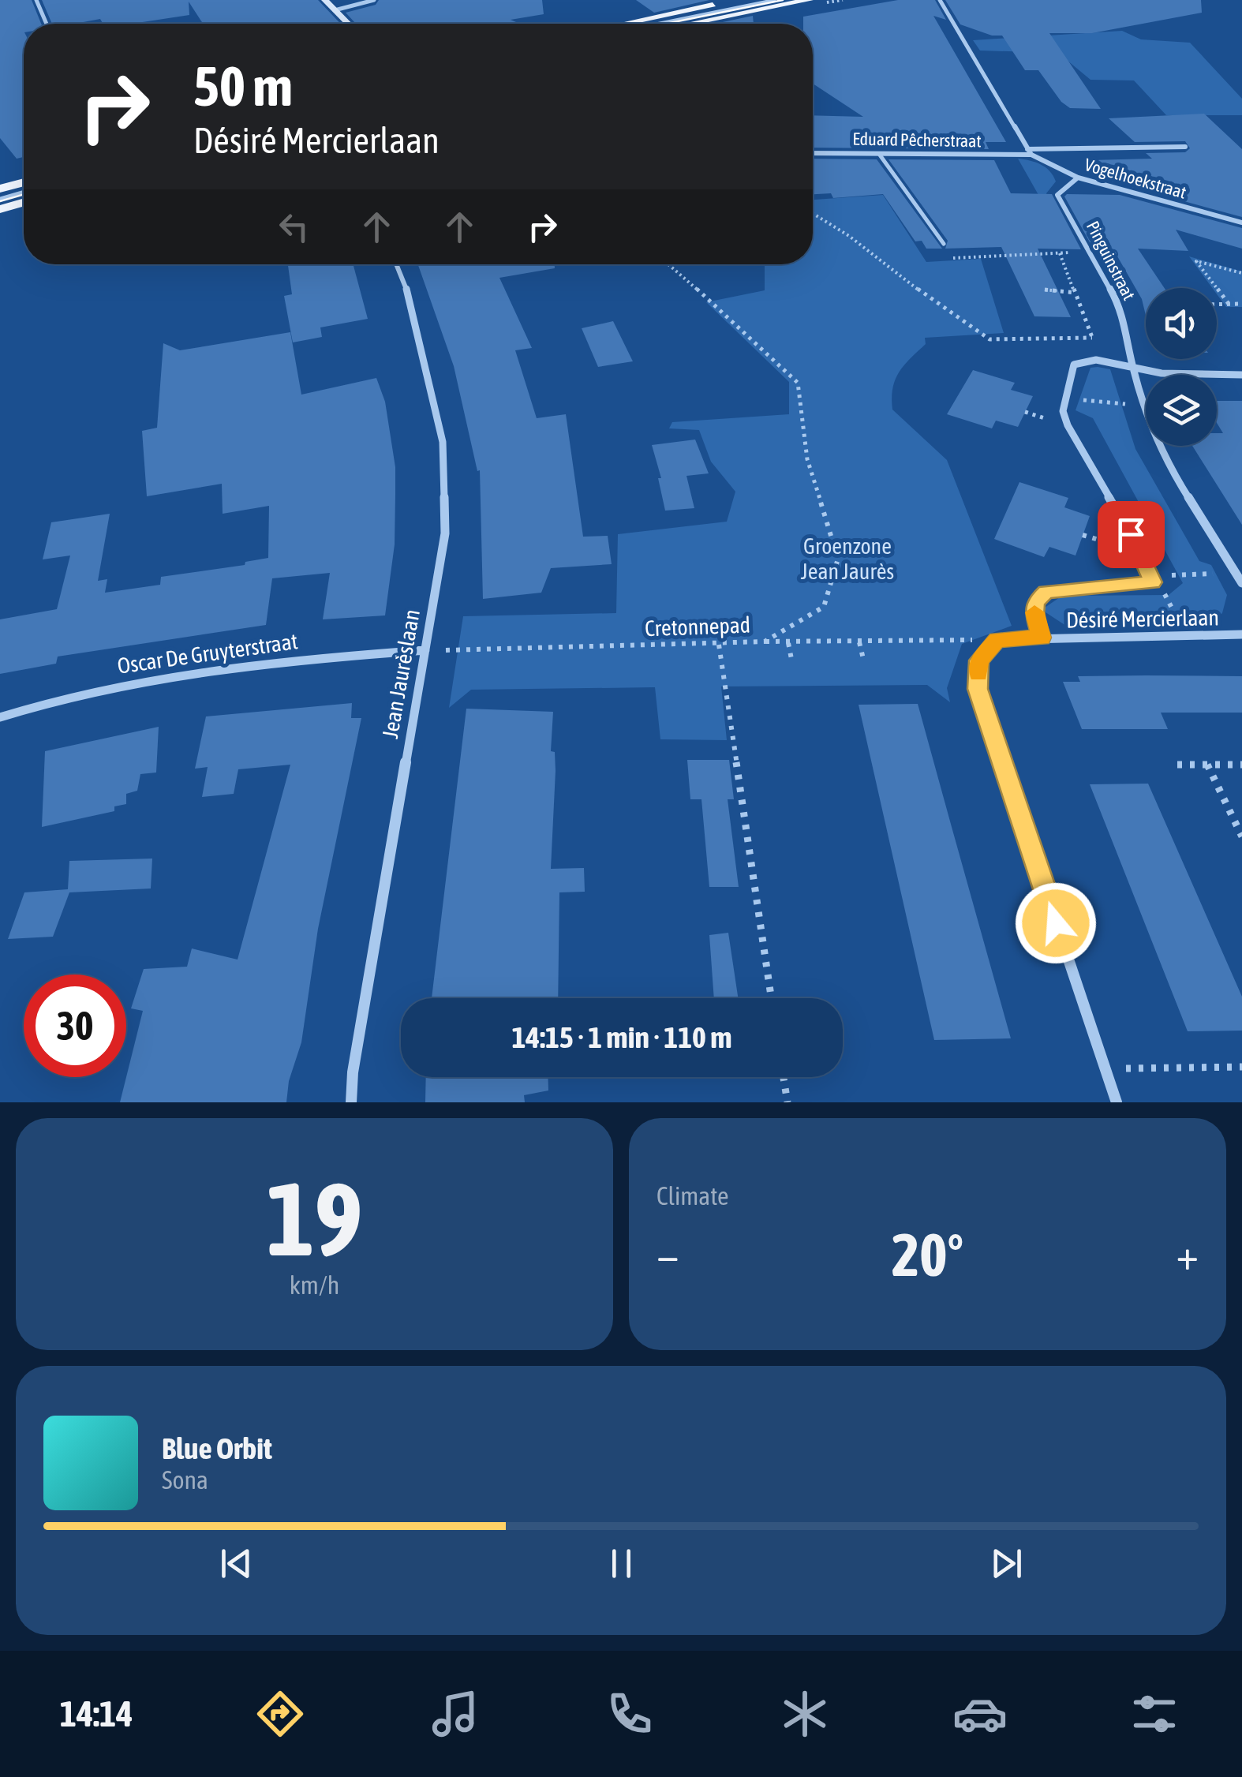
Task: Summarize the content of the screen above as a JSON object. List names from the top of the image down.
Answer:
{
  "streets": {
    "street": [
      "Eduard Pêcherstraat",
      "Vogelhoekstraat",
      "Pinguinstraat",
      "Désiré Mercierlaan",
      "Oscar De Gruyterstraat",
      "Jean Jaurèslaan"
    ],
    "path": ["Cretonnepad"]
  },
  "crossings": [
    ["Eduard Pêcherstraat", "Vogelhoekstraat"],
    ["Vogelhoekstraat", "Pinguinstraat"],
    ["Cretonnepad", "Oscar De Gruyterstraat"],
    ["Cretonnepad", "Jean Jaurèslaan"],
    ["Oscar De Gruyterstraat", "Jean Jaurèslaan"]
  ],
  "parks": ["Groenzone Jean Jaurès"],
  "page": {
    "turn": ["50 m", "Désiré Mercierlaan"],
    "limit": "30",
    "trip": "14:15 · 1 min · 110 m",
    "tile": [
      ["19", "km/h"],
      "Climate"
    ],
    "heat": ["−", "20°", "+"],
    "song": ["Blue Orbit", "Sona"],
    "tabs": "14:14"
  }
}
